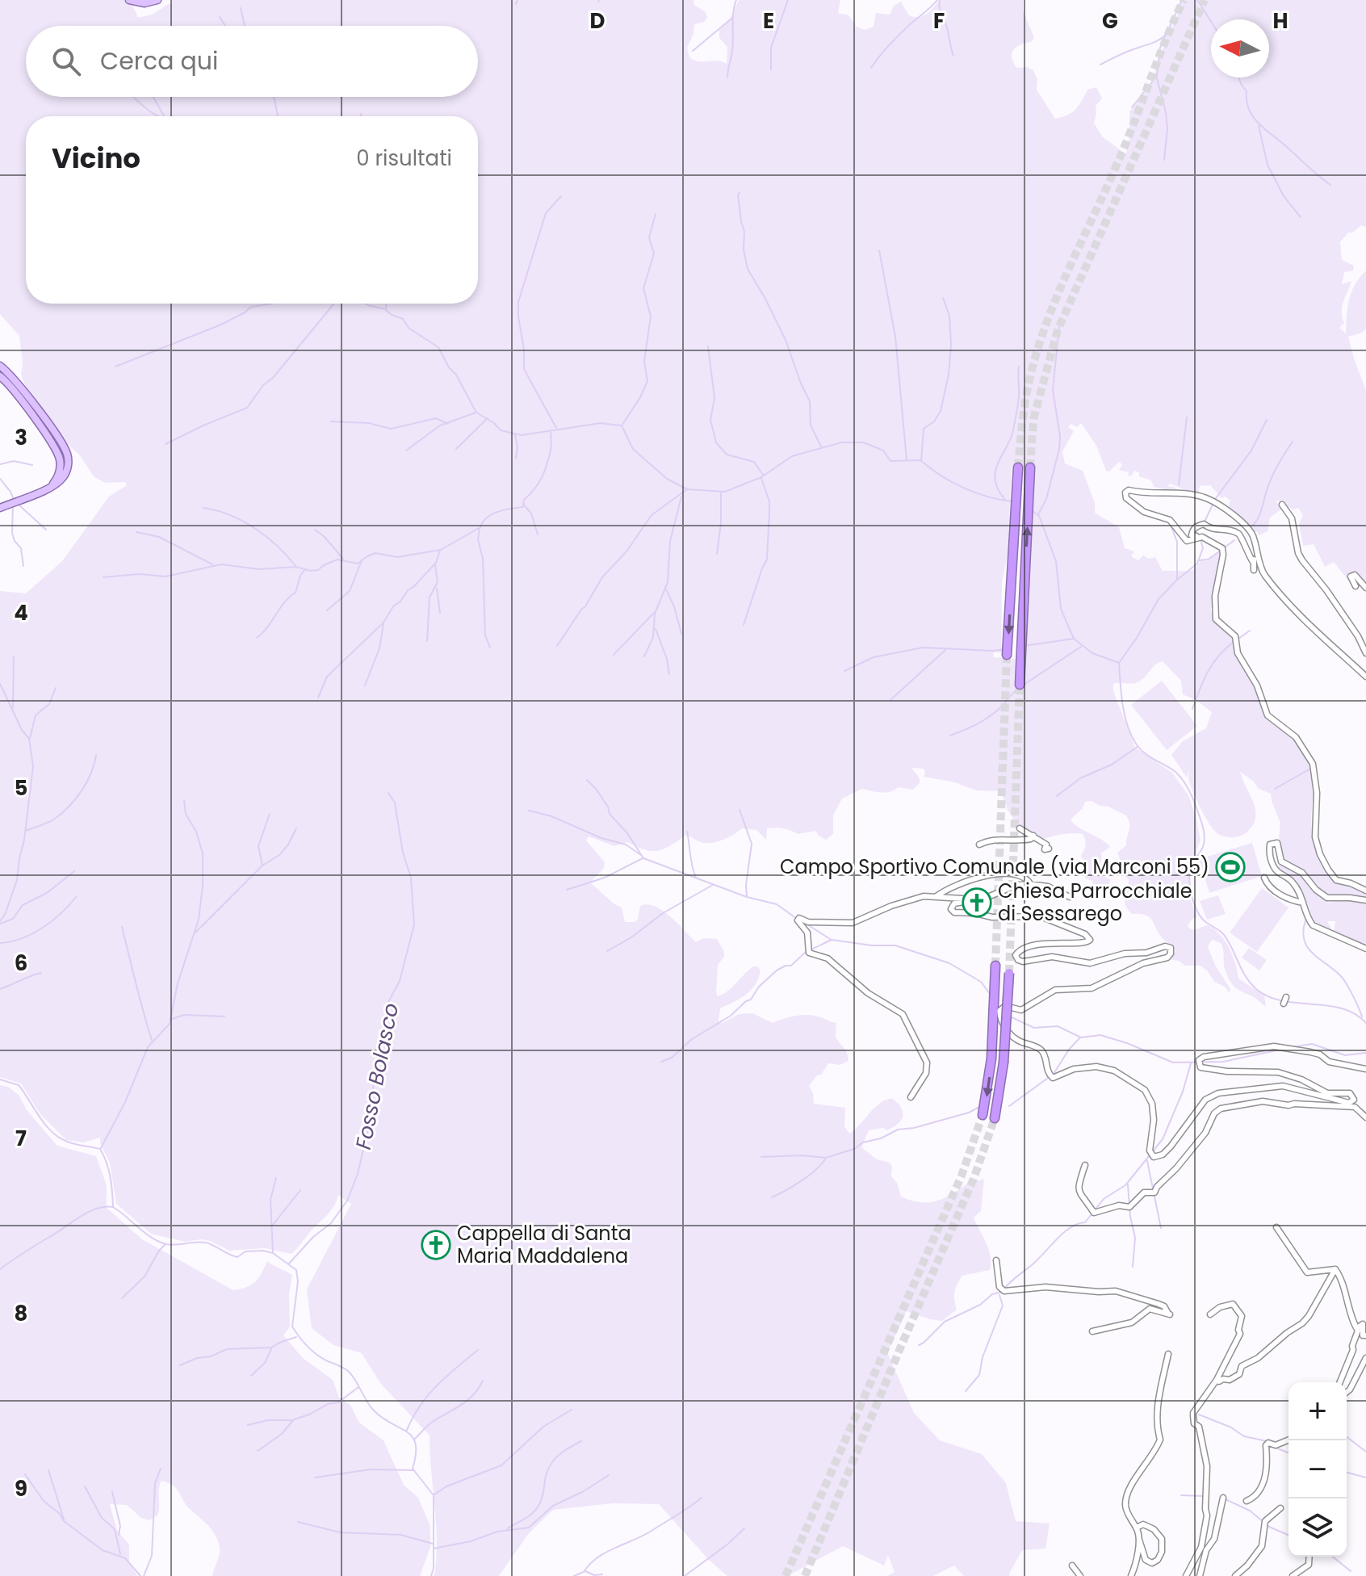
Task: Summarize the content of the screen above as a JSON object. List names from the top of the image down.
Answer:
{
  "water": ["Fosso Bolasco"],
  "places": {
    "sports": ["Campo Sportivo Comunale (via Marconi 55)"],
    "church": ["Chiesa Parrocchiale di Sessarego", "Cappella di Santa Maria Maddalena"]
  },
  "north": "left",
  "page": {
    "search": "Cerca qui",
    "heading": ["Vicino", "0 risultati"],
    "map_buttons": ["+", "−"]
  },
  "grid": {
    "columns": [
      "D",
      "E",
      "F",
      "G",
      "H"
    ],
    "rows": [
      "3",
      "4",
      "5",
      "6",
      "7",
      "8",
      "9"
    ]
  }
}
